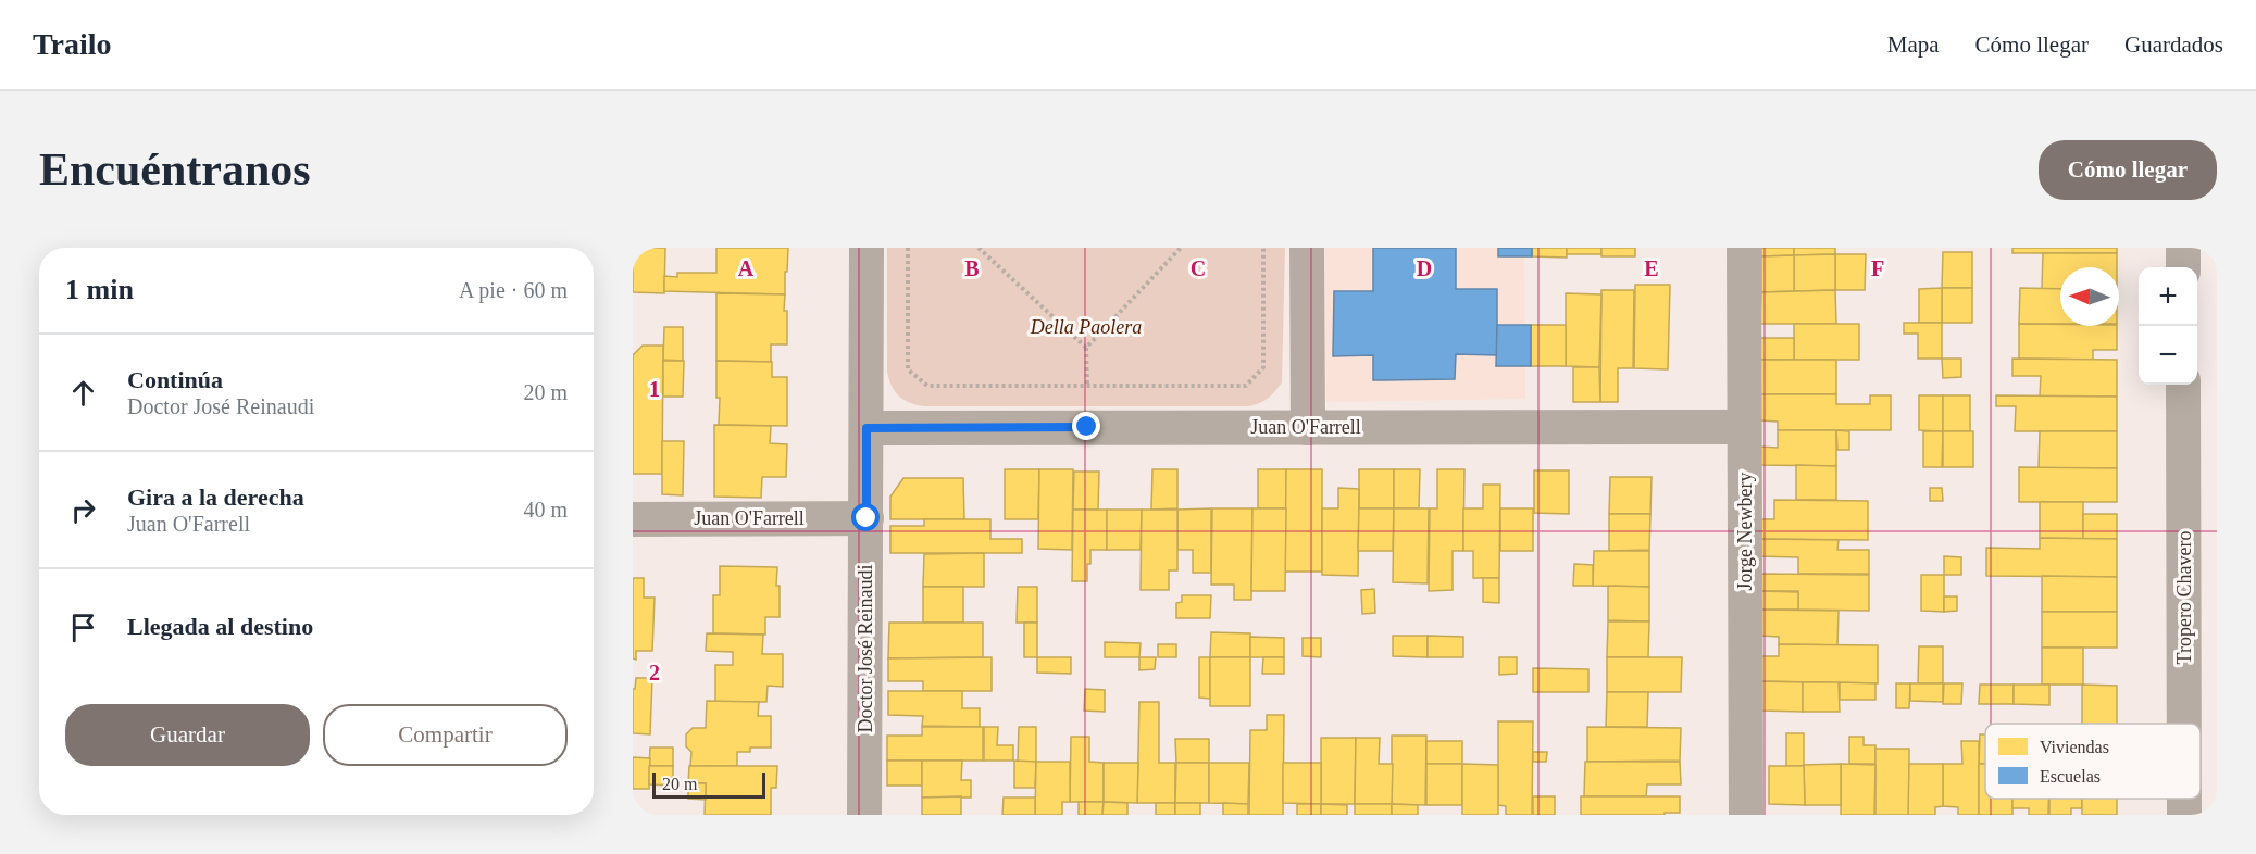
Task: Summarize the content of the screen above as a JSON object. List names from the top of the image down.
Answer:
{
  "streets": {
    "street": [
      "Juan O'Farrell",
      "Jorge Newbery",
      "Tropero Chavero",
      "Doctor José Reinaudi"
    ]
  },
  "crossings": [
    ["Juan O'Farrell", "Jorge Newbery"],
    ["Juan O'Farrell", "Doctor José Reinaudi"]
  ],
  "parks": ["Della Paolera"],
  "legend": ["Viviendas", "Escuelas"],
  "scale_bar": "20 m",
  "north": "left",
  "page": {
    "header": "Trailo",
    "nav": ["Mapa", "Cómo llegar", "Guardados"],
    "buttons": [
      "Cómo llegar",
      ["Guardar", "Compartir"]
    ],
    "title": "Encuéntranos",
    "heading": ["1 min", "A pie · 60 m"],
    "map_buttons": ["+", "−"],
    "list": [
      ["Continúa", "Doctor José Reinaudi", "20 m"],
      ["Gira a la derecha", "Juan O'Farrell", "40 m"],
      "Llegada al destino"
    ],
    "scale": "20 m"
  },
  "grid": {
    "columns": [
      "A",
      "B",
      "C",
      "D",
      "E",
      "F"
    ],
    "rows": ["1", "2"]
  }
}
